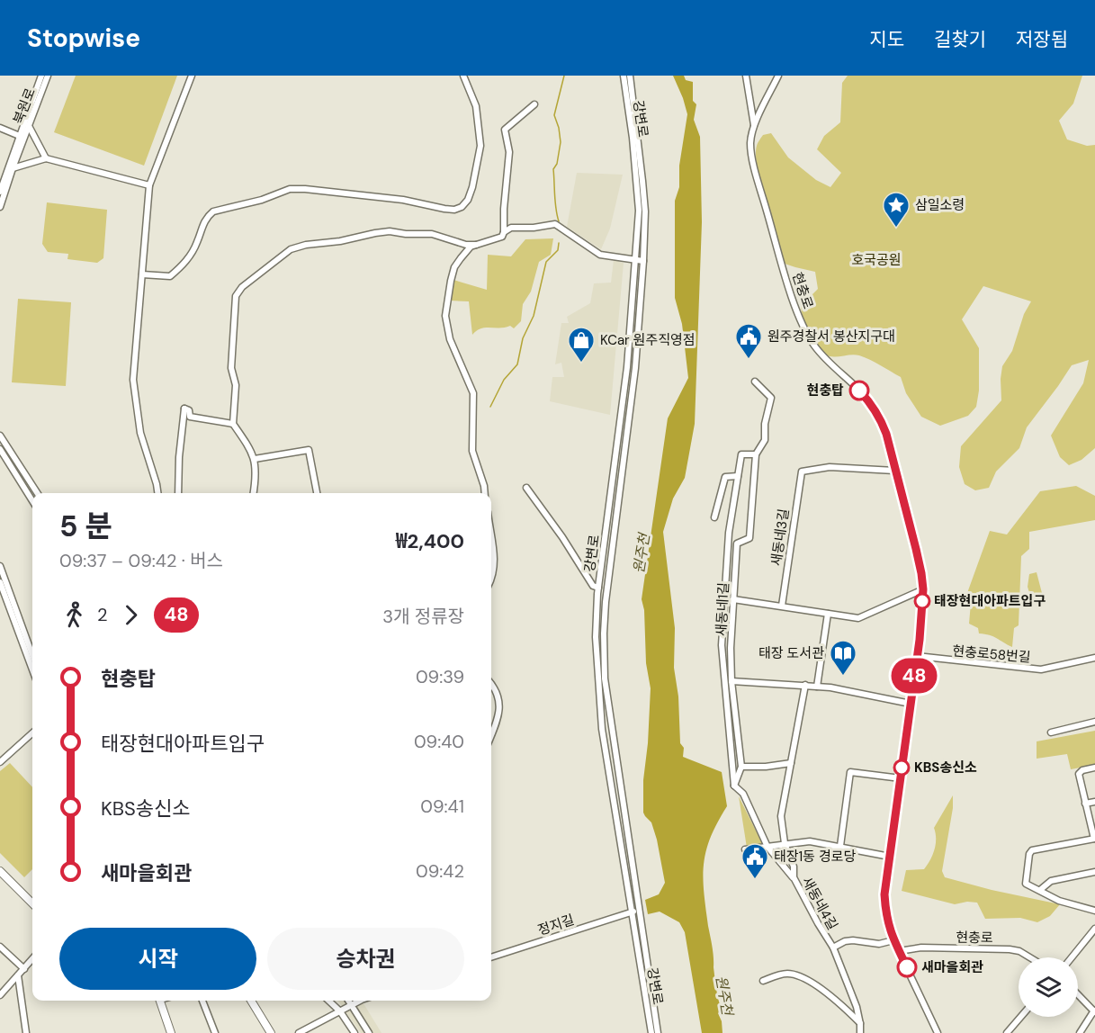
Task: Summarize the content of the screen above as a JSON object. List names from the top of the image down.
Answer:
{
  "streets": {
    "street": [
      "북원로",
      "강변로",
      "현충로",
      "새동네3길",
      "새동네1길",
      "현충로58번길",
      "새동네4길",
      "정지길"
    ]
  },
  "crossings": [
    ["강변로", "정지길"],
    ["현충로", "새동네3길"],
    ["현충로", "현충로58번길"]
  ],
  "water": ["원주천"],
  "parks": ["호국공원"],
  "places": {
    "place": ["삼일소령"],
    "public building": ["원주경찰서 봉산지구대", "태장1동 경로당"],
    "shop": ["KCar 원주직영점"],
    "other": [
      "현충탑",
      "태장현대아파트입구",
      "KBS송신소",
      "새마을회관"
    ],
    "library": ["태장 도서관"]
  },
  "lines": ["bus line 48"],
  "page": {
    "header": "Stopwise",
    "nav": ["지도", "길찾기", "저장됨"],
    "on_map": "48",
    "heading": ["5 분", "09:37 – 09:42 · 버스", "₩2,400"],
    "legs": ["2", "48", "3개 정류장"],
    "list": [
      {
        "name": "현충탑",
        "value": "09:39"
      },
      {
        "name": "태장현대아파트입구",
        "value": "09:40"
      },
      {
        "name": "KBS송신소",
        "value": "09:41"
      },
      {
        "name": "새마을회관",
        "value": "09:42"
      }
    ],
    "buttons": ["시작", "승차권"]
  }
}
